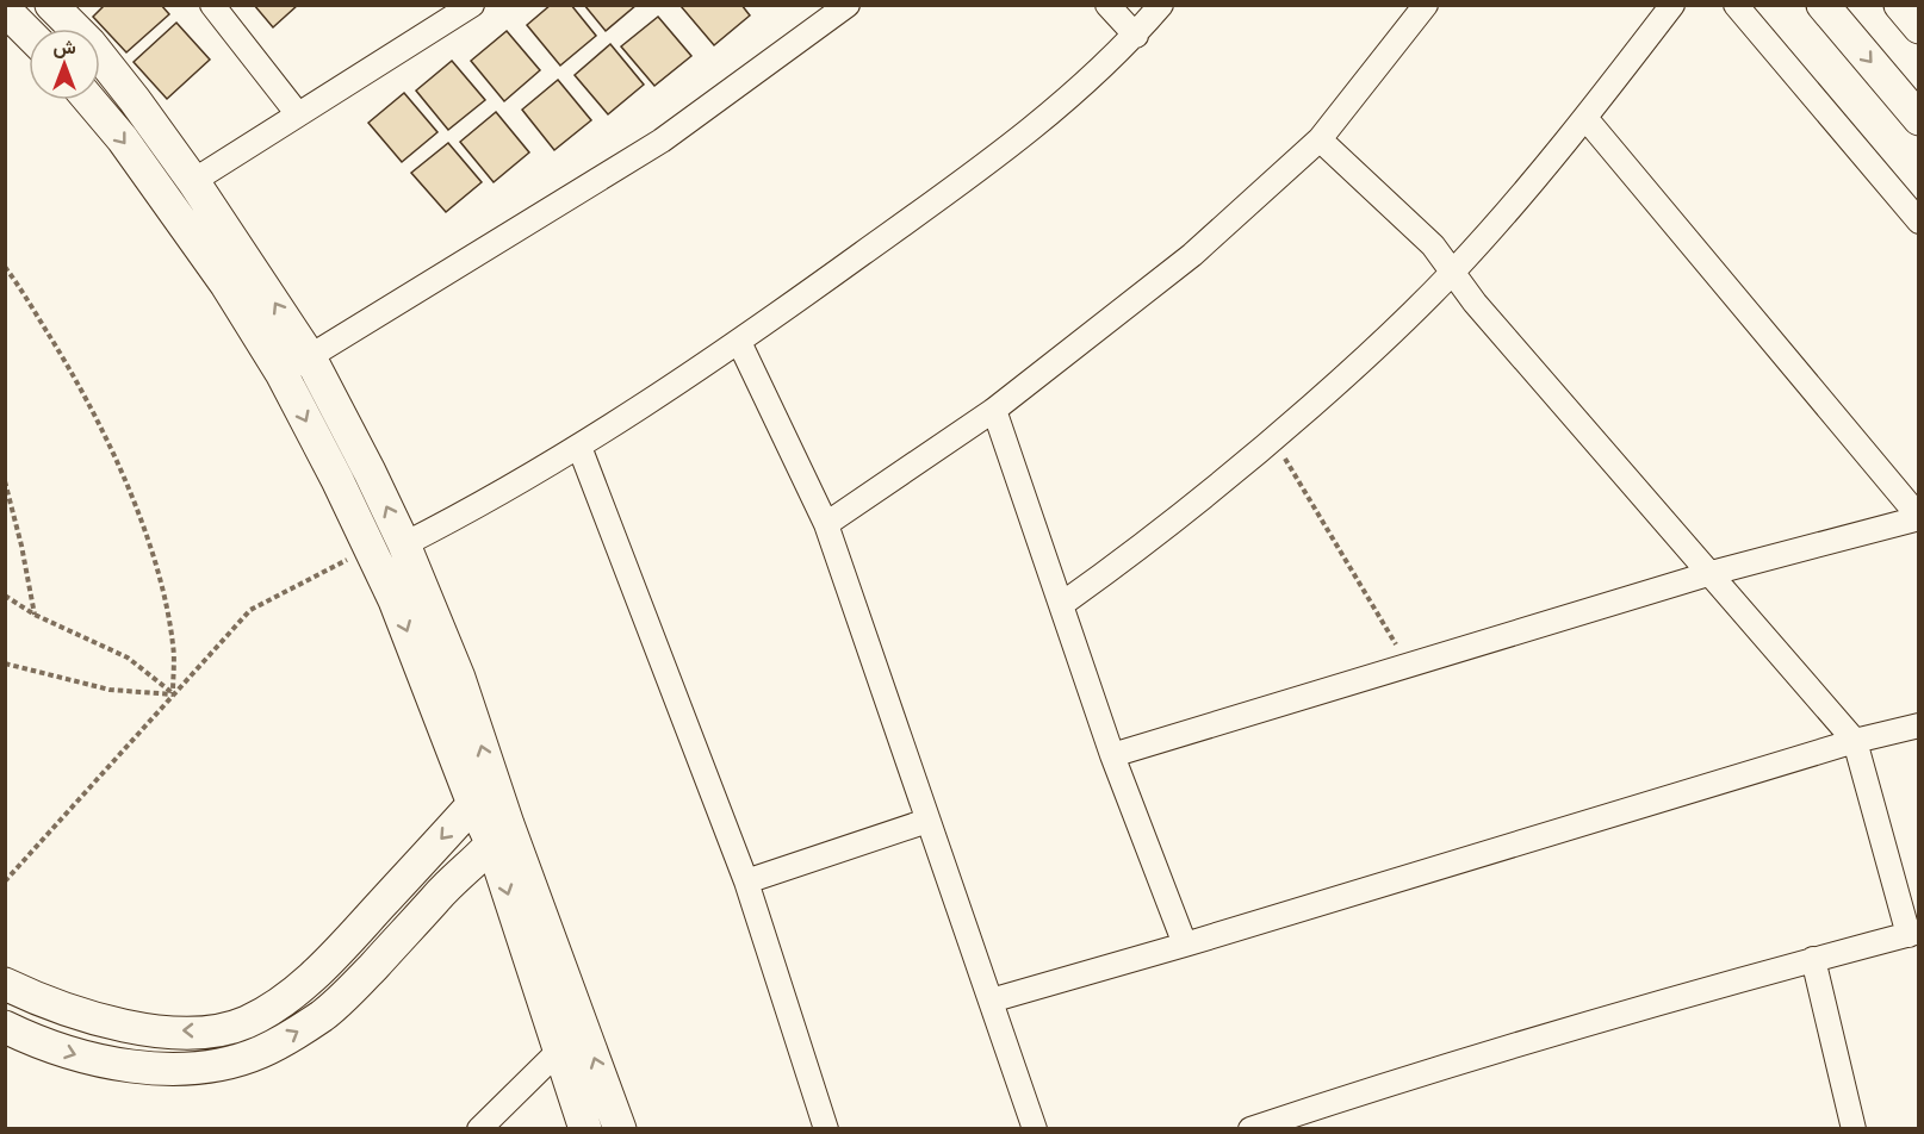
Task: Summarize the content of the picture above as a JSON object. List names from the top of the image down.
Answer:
{
  "north": "top"
}
